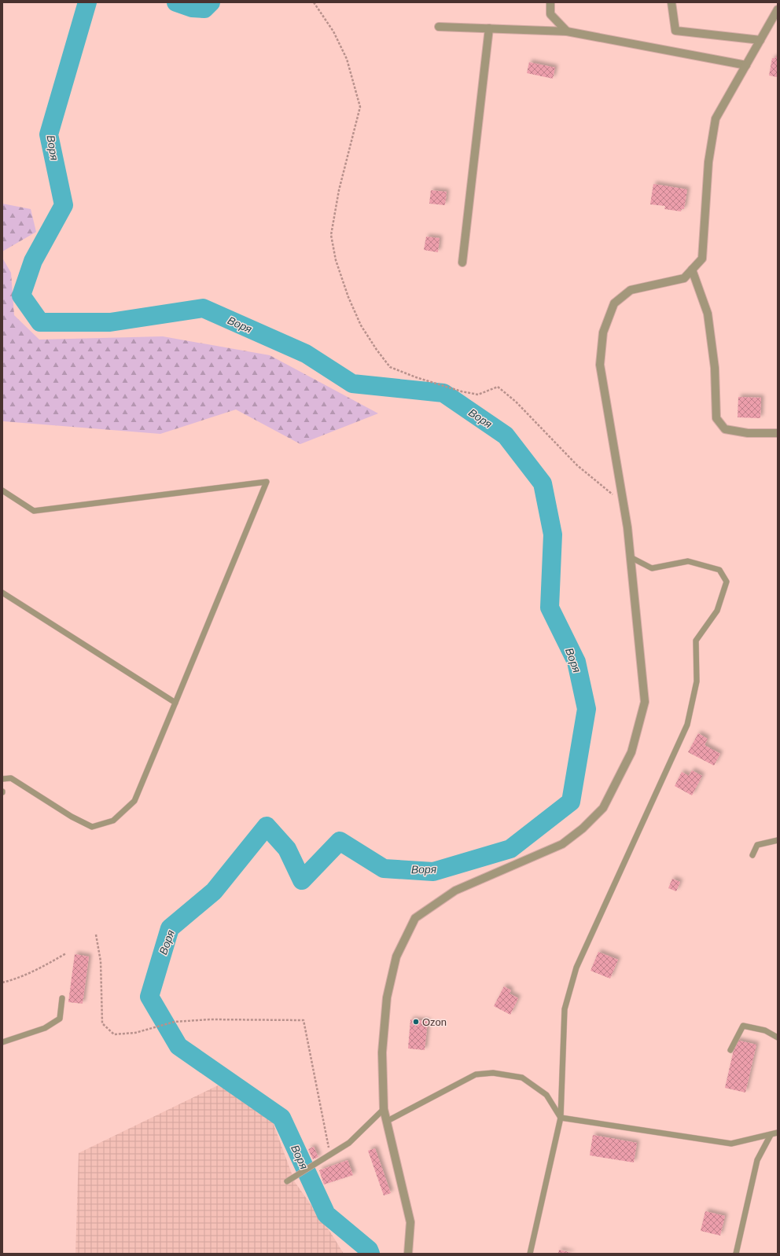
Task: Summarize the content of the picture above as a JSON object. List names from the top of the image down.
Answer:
{
  "water": ["Воря"],
  "places": ["Ozon"]
}
